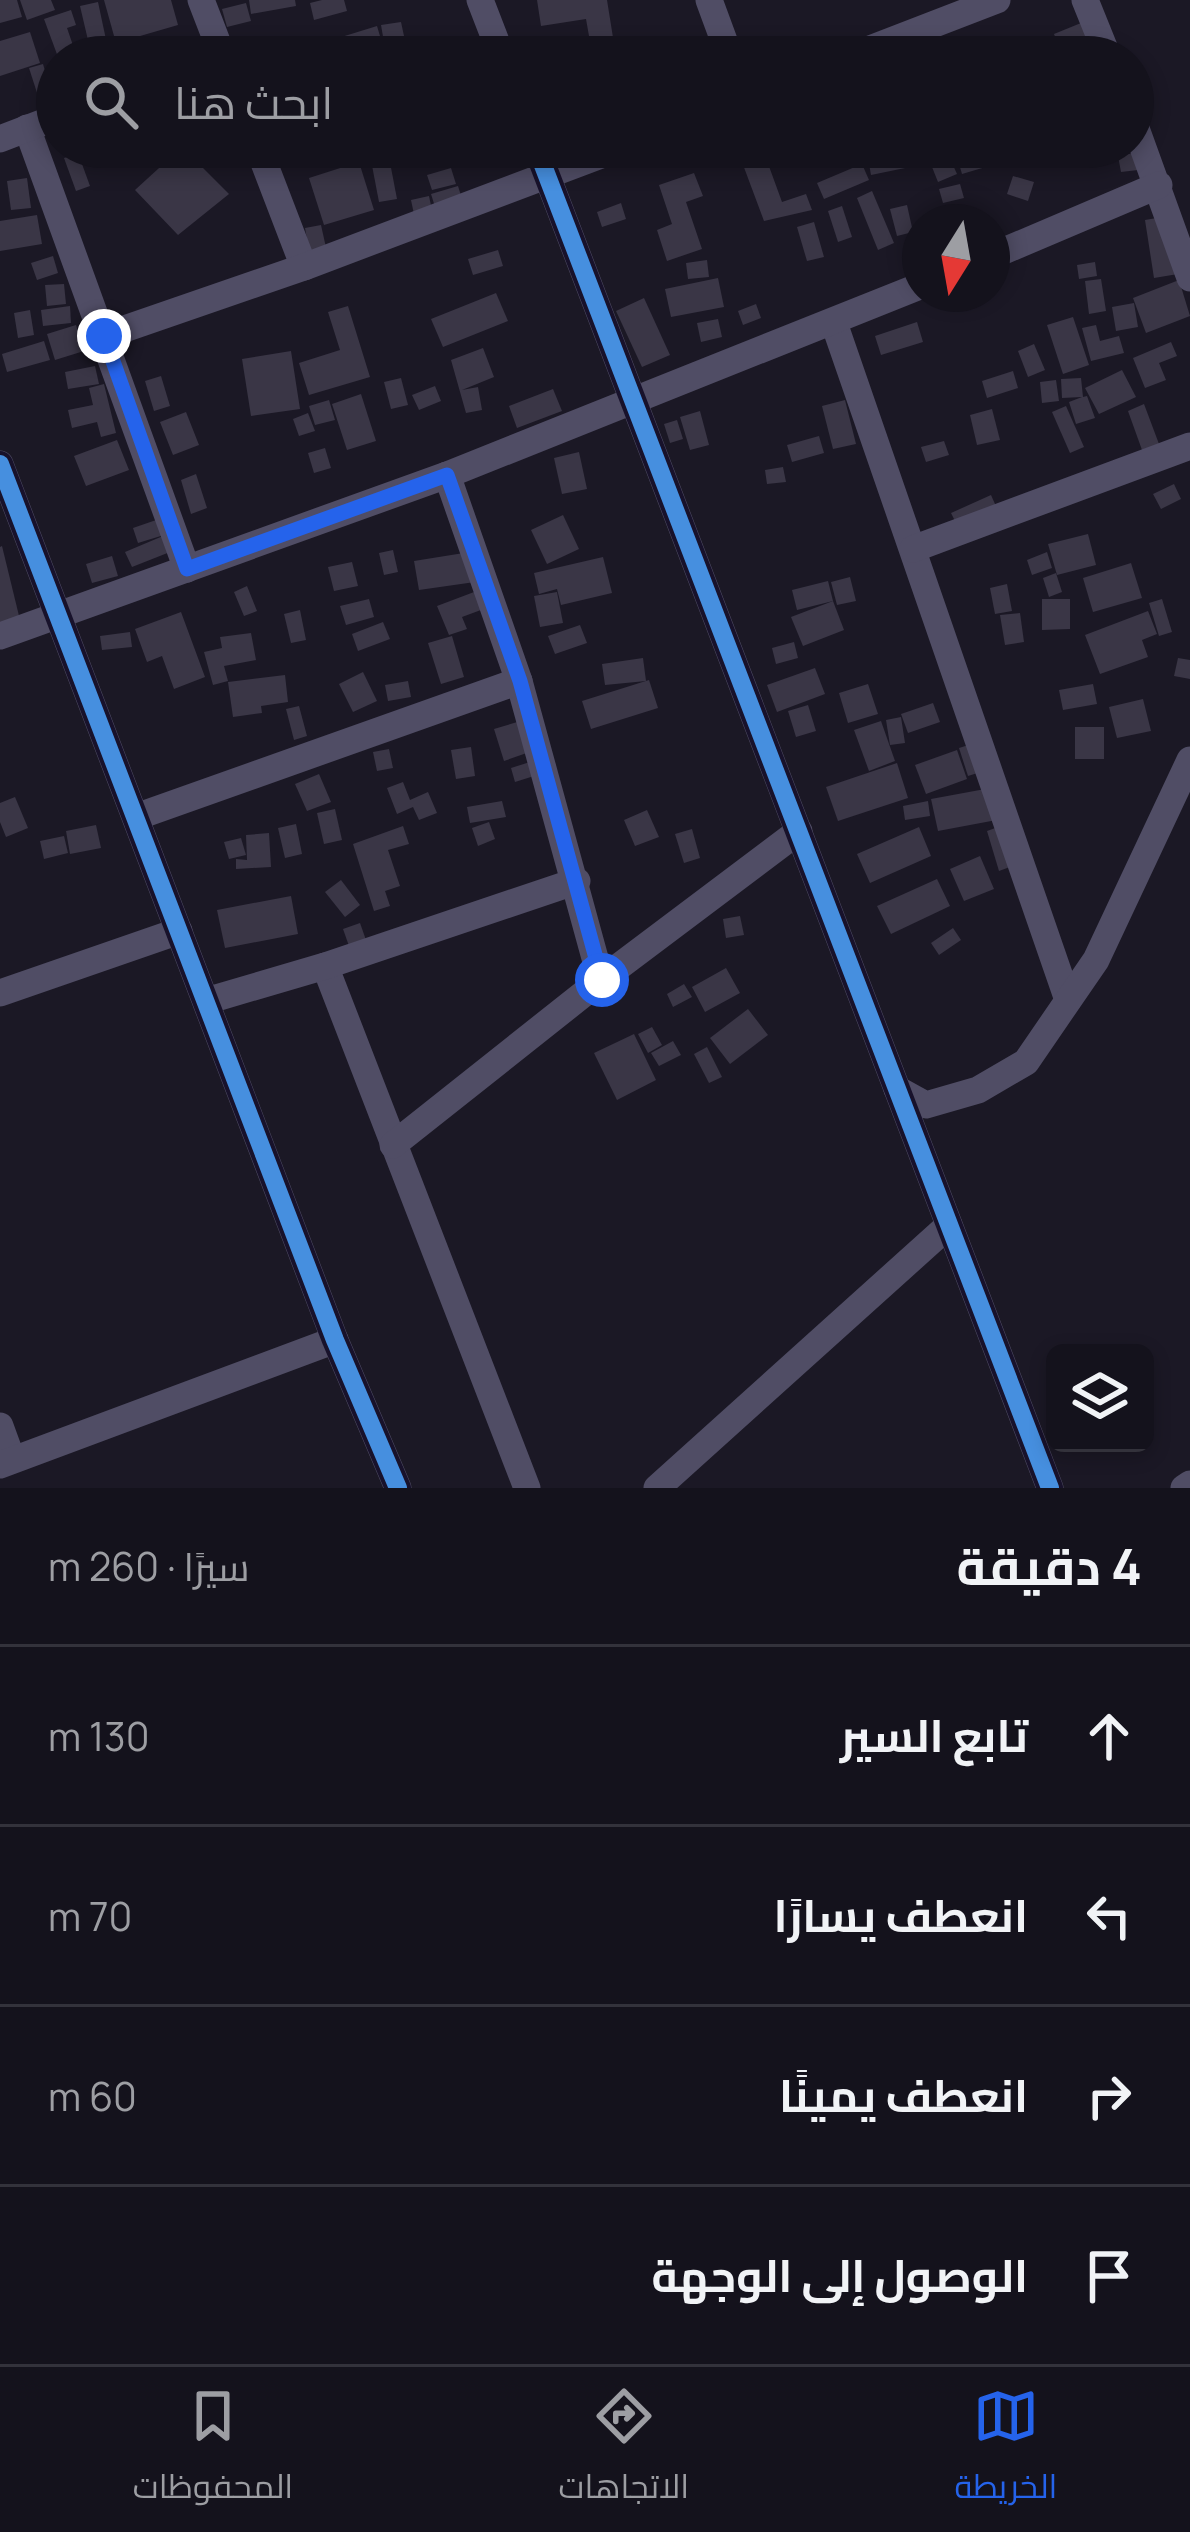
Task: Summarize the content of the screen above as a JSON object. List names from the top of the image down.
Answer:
{
  "north": "bottom",
  "page": {
    "search": "ابحث هنا",
    "heading": ["4 دقيقة", "سيرًا · 260 m"],
    "list": [
      ["تابع السير", "130 m"],
      ["انعطف يسارًا", "70 m"],
      ["انعطف يمينًا", "60 m"],
      "الوصول إلى الوجهة"
    ],
    "nav": ["الخريطة", "الاتجاهات", "المحفوظات"]
  }
}
